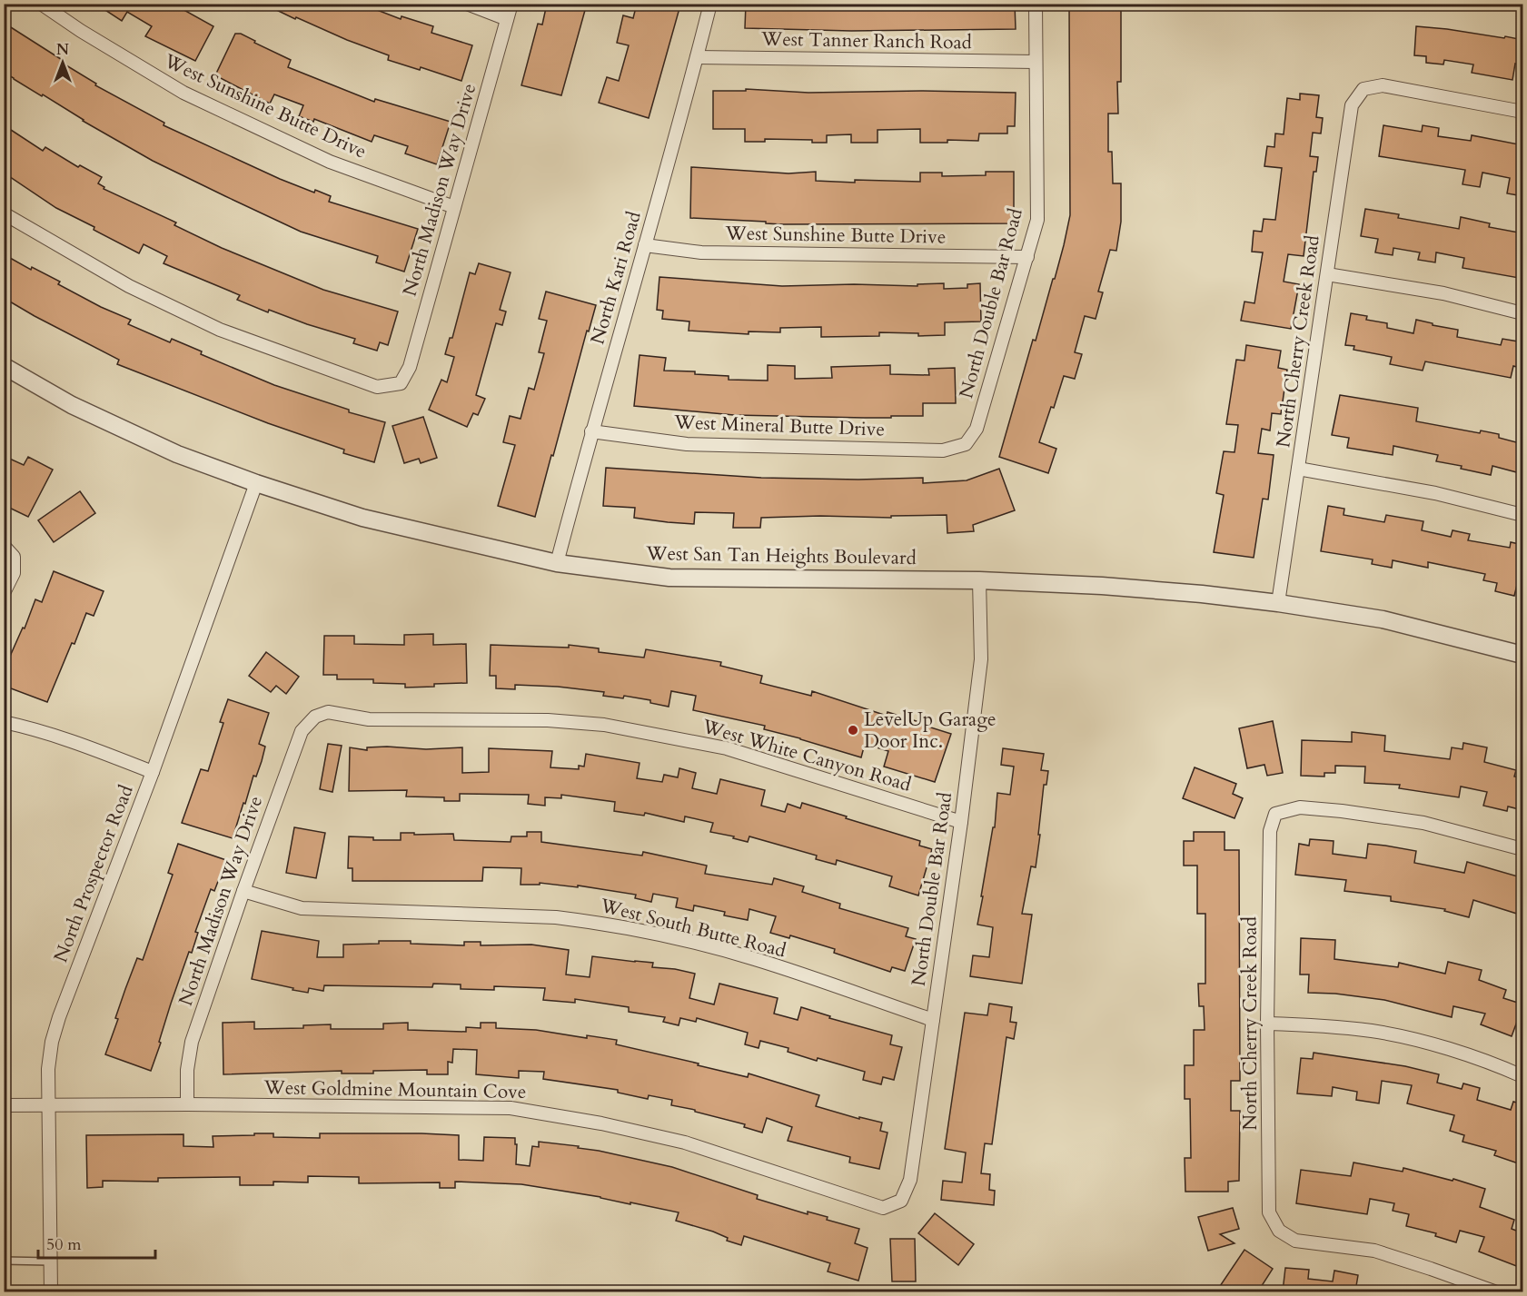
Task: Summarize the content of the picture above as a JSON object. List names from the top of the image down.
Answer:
{
  "streets": {
    "street": [
      "West Tanner Ranch Road",
      "West Sunshine Butte Drive",
      "North Madison Way Drive",
      "North Kari Road",
      "North Double Bar Road",
      "North Cherry Creek Road",
      "West Mineral Butte Drive",
      "West San Tan Heights Boulevard",
      "West White Canyon Road",
      "North Prospector Road",
      "West South Butte Road",
      "West Goldmine Mountain Cove"
    ]
  },
  "crossings": [
    ["West Tanner Ranch Road", "North Kari Road"],
    ["West Tanner Ranch Road", "North Double Bar Road"],
    ["West Sunshine Butte Drive", "North Madison Way Drive"],
    ["West Sunshine Butte Drive", "North Kari Road"],
    ["West Sunshine Butte Drive", "North Double Bar Road"],
    ["North Madison Way Drive", "West White Canyon Road"],
    ["North Madison Way Drive", "West South Butte Road"],
    ["North Madison Way Drive", "West Goldmine Mountain Cove"],
    ["North Kari Road", "West Mineral Butte Drive"],
    ["North Kari Road", "West San Tan Heights Boulevard"],
    ["North Double Bar Road", "West Mineral Butte Drive"],
    ["North Double Bar Road", "West San Tan Heights Boulevard"],
    ["North Double Bar Road", "West White Canyon Road"],
    ["North Double Bar Road", "West South Butte Road"],
    ["North Double Bar Road", "West Goldmine Mountain Cove"],
    ["North Cherry Creek Road", "West San Tan Heights Boulevard"],
    ["West San Tan Heights Boulevard", "North Prospector Road"],
    ["North Prospector Road", "West Goldmine Mountain Cove"]
  ],
  "places": ["LevelUp Garage Door Inc."],
  "scale_bar": "50 m",
  "north": "top"
}
